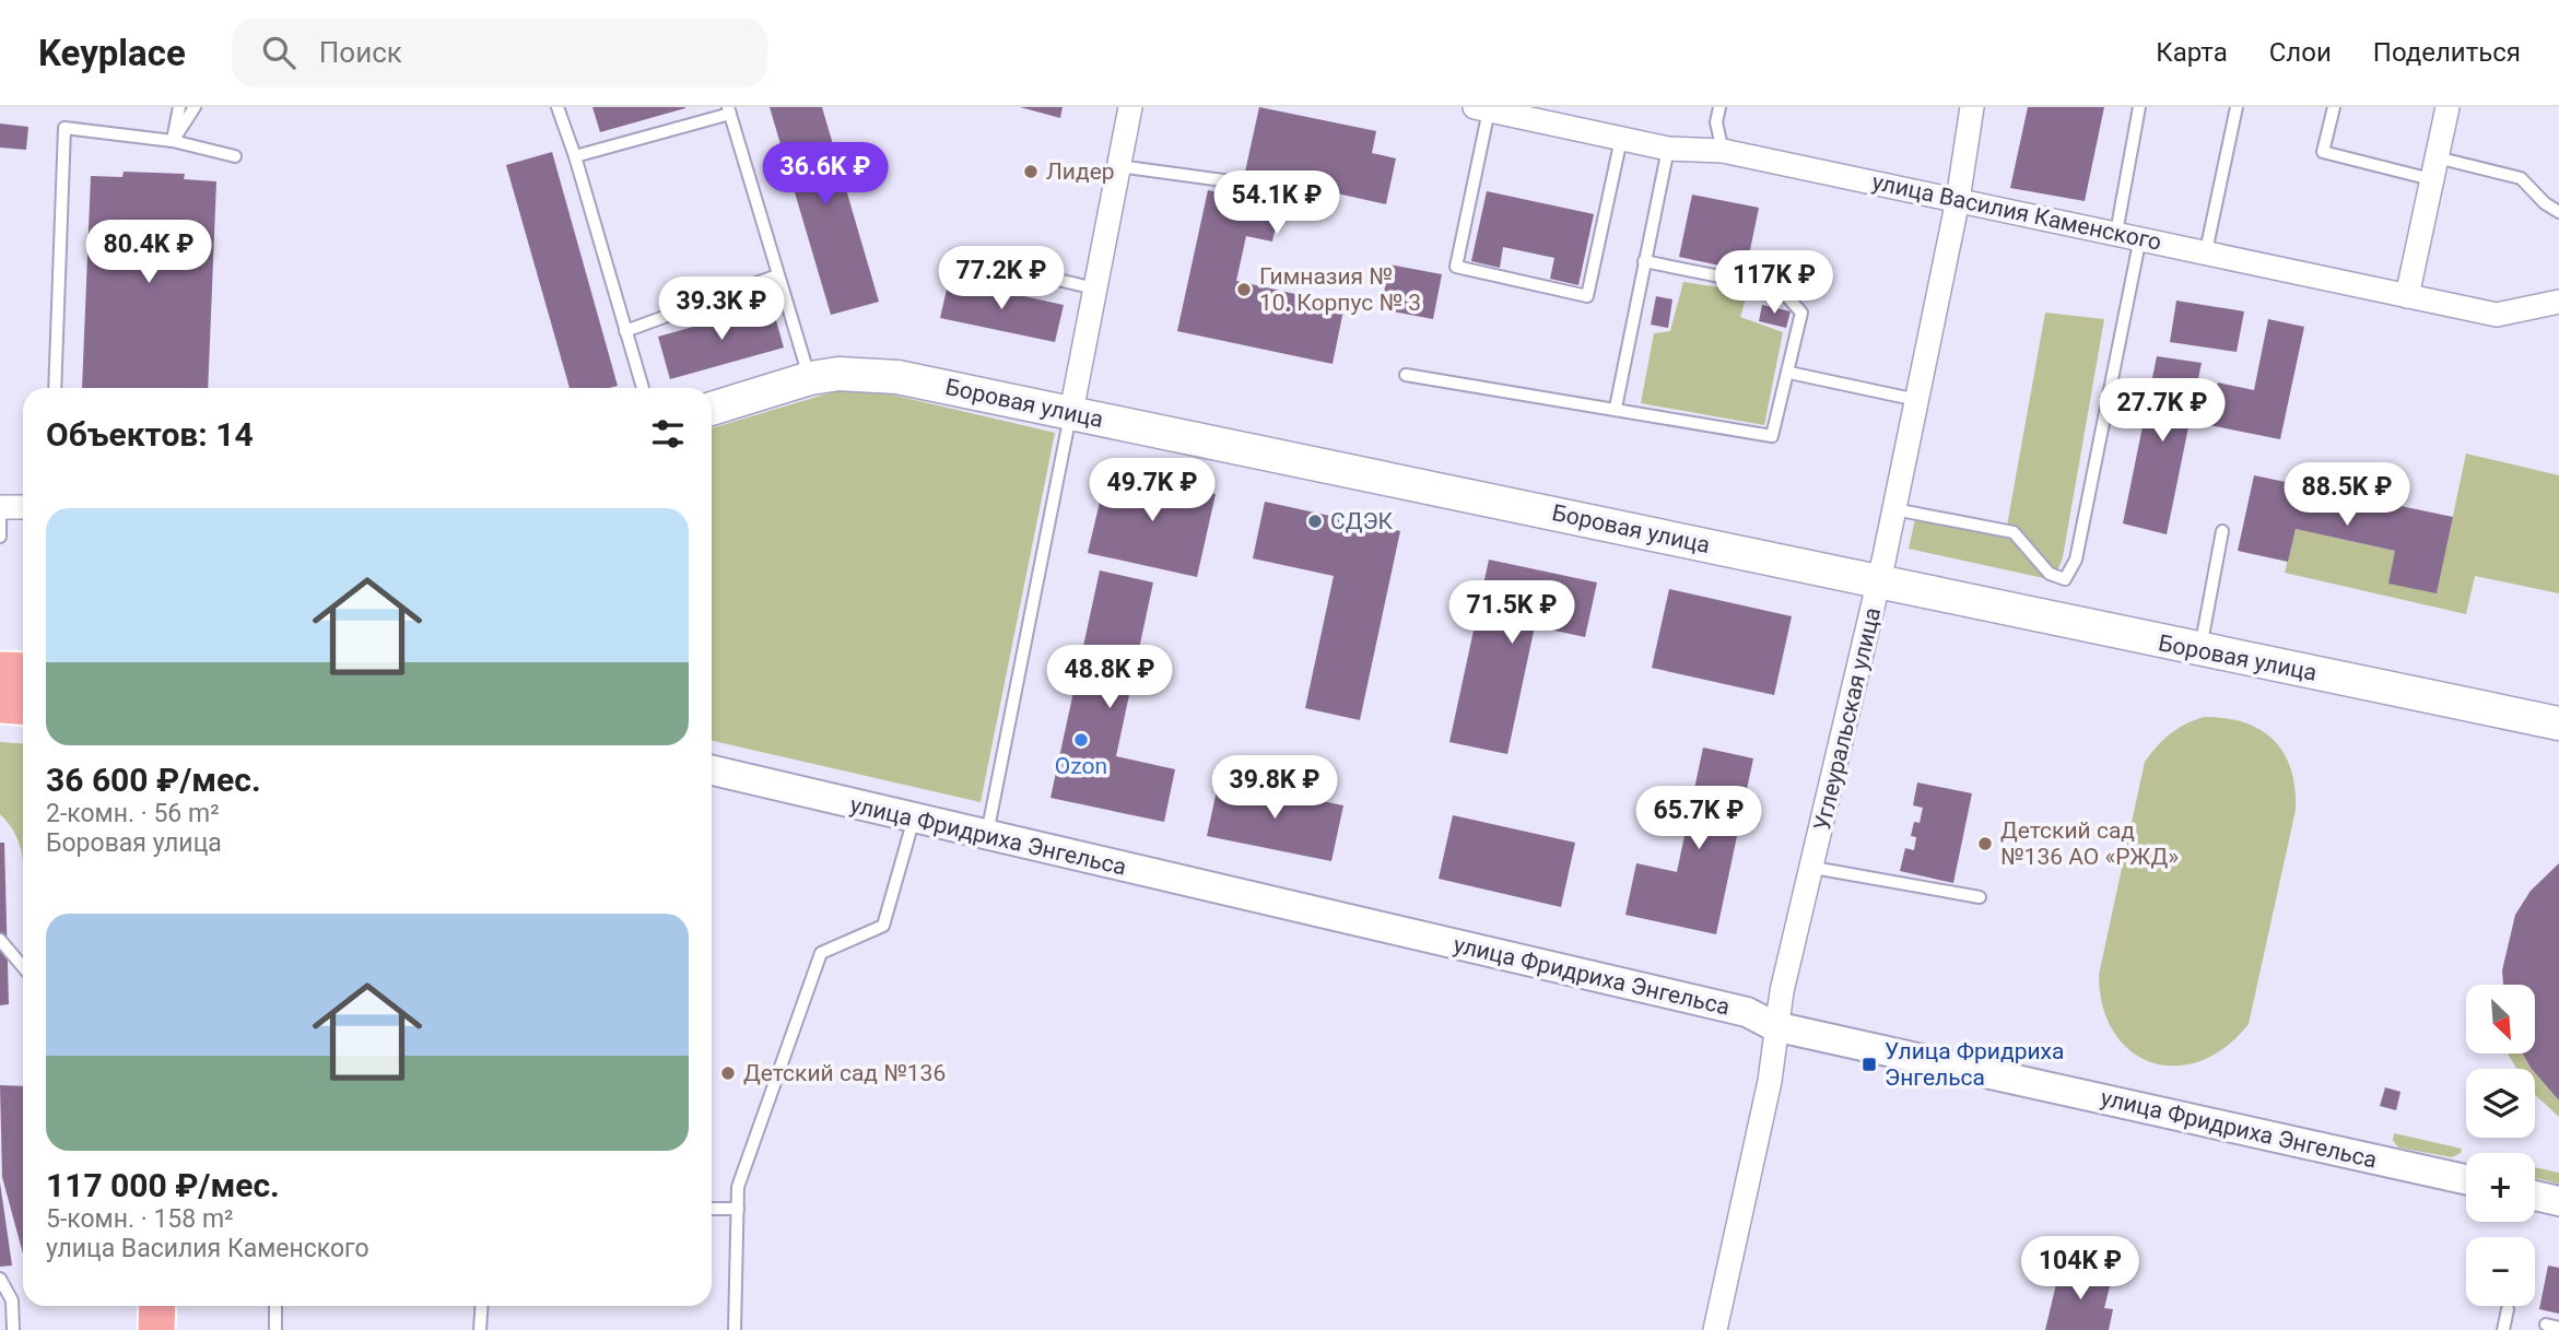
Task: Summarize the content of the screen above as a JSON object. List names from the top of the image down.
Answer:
{
  "streets": {
    "main road": ["Боровая улица"],
    "street": ["улица Василия Каменского", "Углеуральская улица", "улица Фридриха Энгельса"]
  },
  "crossings": [
    ["улица Василия Каменского", "Углеуральская улица"],
    ["Боровая улица", "Углеуральская улица"],
    ["Углеуральская улица", "улица Фридриха Энгельса"]
  ],
  "places": {
    "other": [
      "Лидер",
      "Гимназия № 10. Корпус № 3",
      "СДЭК",
      "Ozon",
      "Детский сад №136 АО «РЖД»",
      "Детский сад №136"
    ],
    "transit": ["Улица Фридриха Энгельса"]
  },
  "north": "bottom right",
  "page": {
    "header": "Keyplace",
    "search": "Поиск",
    "nav": ["Карта", "Слои", "Поделиться"],
    "price": [
      "36.6K ₽",
      "54.1K ₽",
      "80.4K ₽",
      "77.2K ₽",
      "117K ₽",
      "39.3K ₽",
      "27.7K ₽",
      "49.7K ₽",
      "88.5K ₽",
      "71.5K ₽",
      "48.8K ₽",
      "39.8K ₽",
      "65.7K ₽",
      "104K ₽"
    ],
    "heading": "Объектов: 14",
    "list": [
      {
        "name": "36 600 ₽/мес.",
        "note": "2-комн. · 56 m² · Боровая улица"
      },
      {
        "name": "117 000 ₽/мес.",
        "note": "5-комн. · 158 m² · улица Василия Каменского"
      }
    ],
    "map_buttons": ["+", "−"]
  }
}
